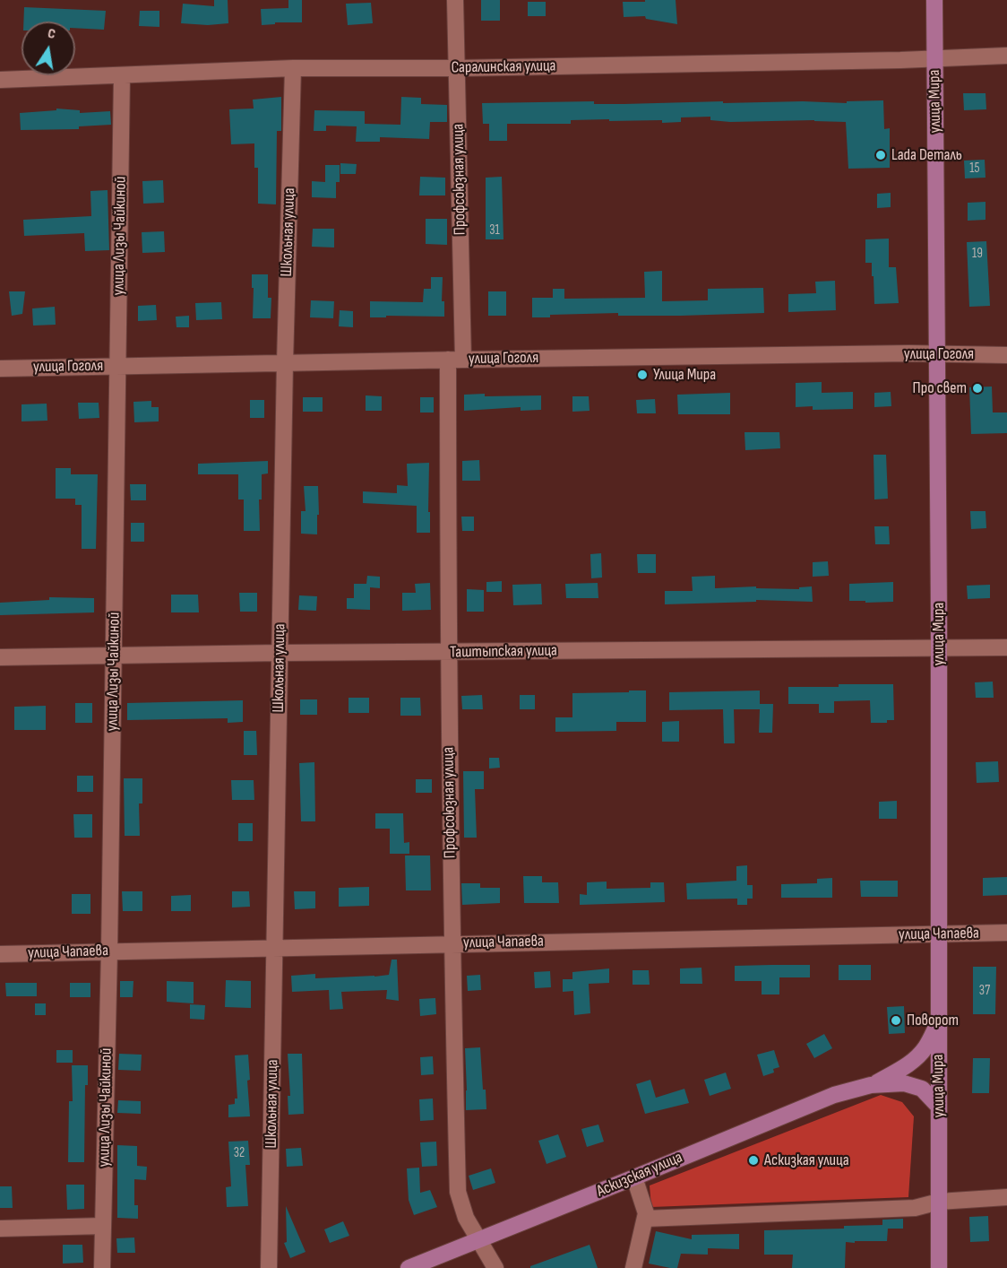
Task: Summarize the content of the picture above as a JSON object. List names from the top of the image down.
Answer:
{
  "streets": {
    "main road": ["улица Мира", "Аскизская улица"],
    "street": [
      "Саралинская улица",
      "Профсоюзная улица",
      "Школьная улица",
      "улица Лизы Чайкиной",
      "улица Гоголя",
      "Таштыпская улица",
      "улица Чапаева"
    ]
  },
  "crossings": [
    ["Саралинская улица", "улица Мира"],
    ["Саралинская улица", "Профсоюзная улица"],
    ["Саралинская улица", "Школьная улица"],
    ["Саралинская улица", "улица Лизы Чайкиной"],
    ["улица Мира", "улица Гоголя"],
    ["улица Мира", "Таштыпская улица"],
    ["улица Мира", "улица Чапаева"],
    ["Профсоюзная улица", "улица Гоголя"],
    ["Профсоюзная улица", "Таштыпская улица"],
    ["Профсоюзная улица", "улица Чапаева"],
    ["Профсоюзная улица", "Аскизская улица"],
    ["Школьная улица", "улица Гоголя"],
    ["Школьная улица", "Таштыпская улица"],
    ["Школьная улица", "улица Чапаева"],
    ["улица Лизы Чайкиной", "улица Гоголя"],
    ["улица Лизы Чайкиной", "Таштыпская улица"],
    ["улица Лизы Чайкиной", "улица Чапаева"]
  ],
  "places": [
    "Lada Dеталь",
    "Улица Мира",
    "Про свет",
    "Поворот",
    "Аскизкая улица"
  ],
  "house_numbers": [
    "15",
    "31",
    "19",
    "37",
    "32"
  ],
  "north": "top"
}
